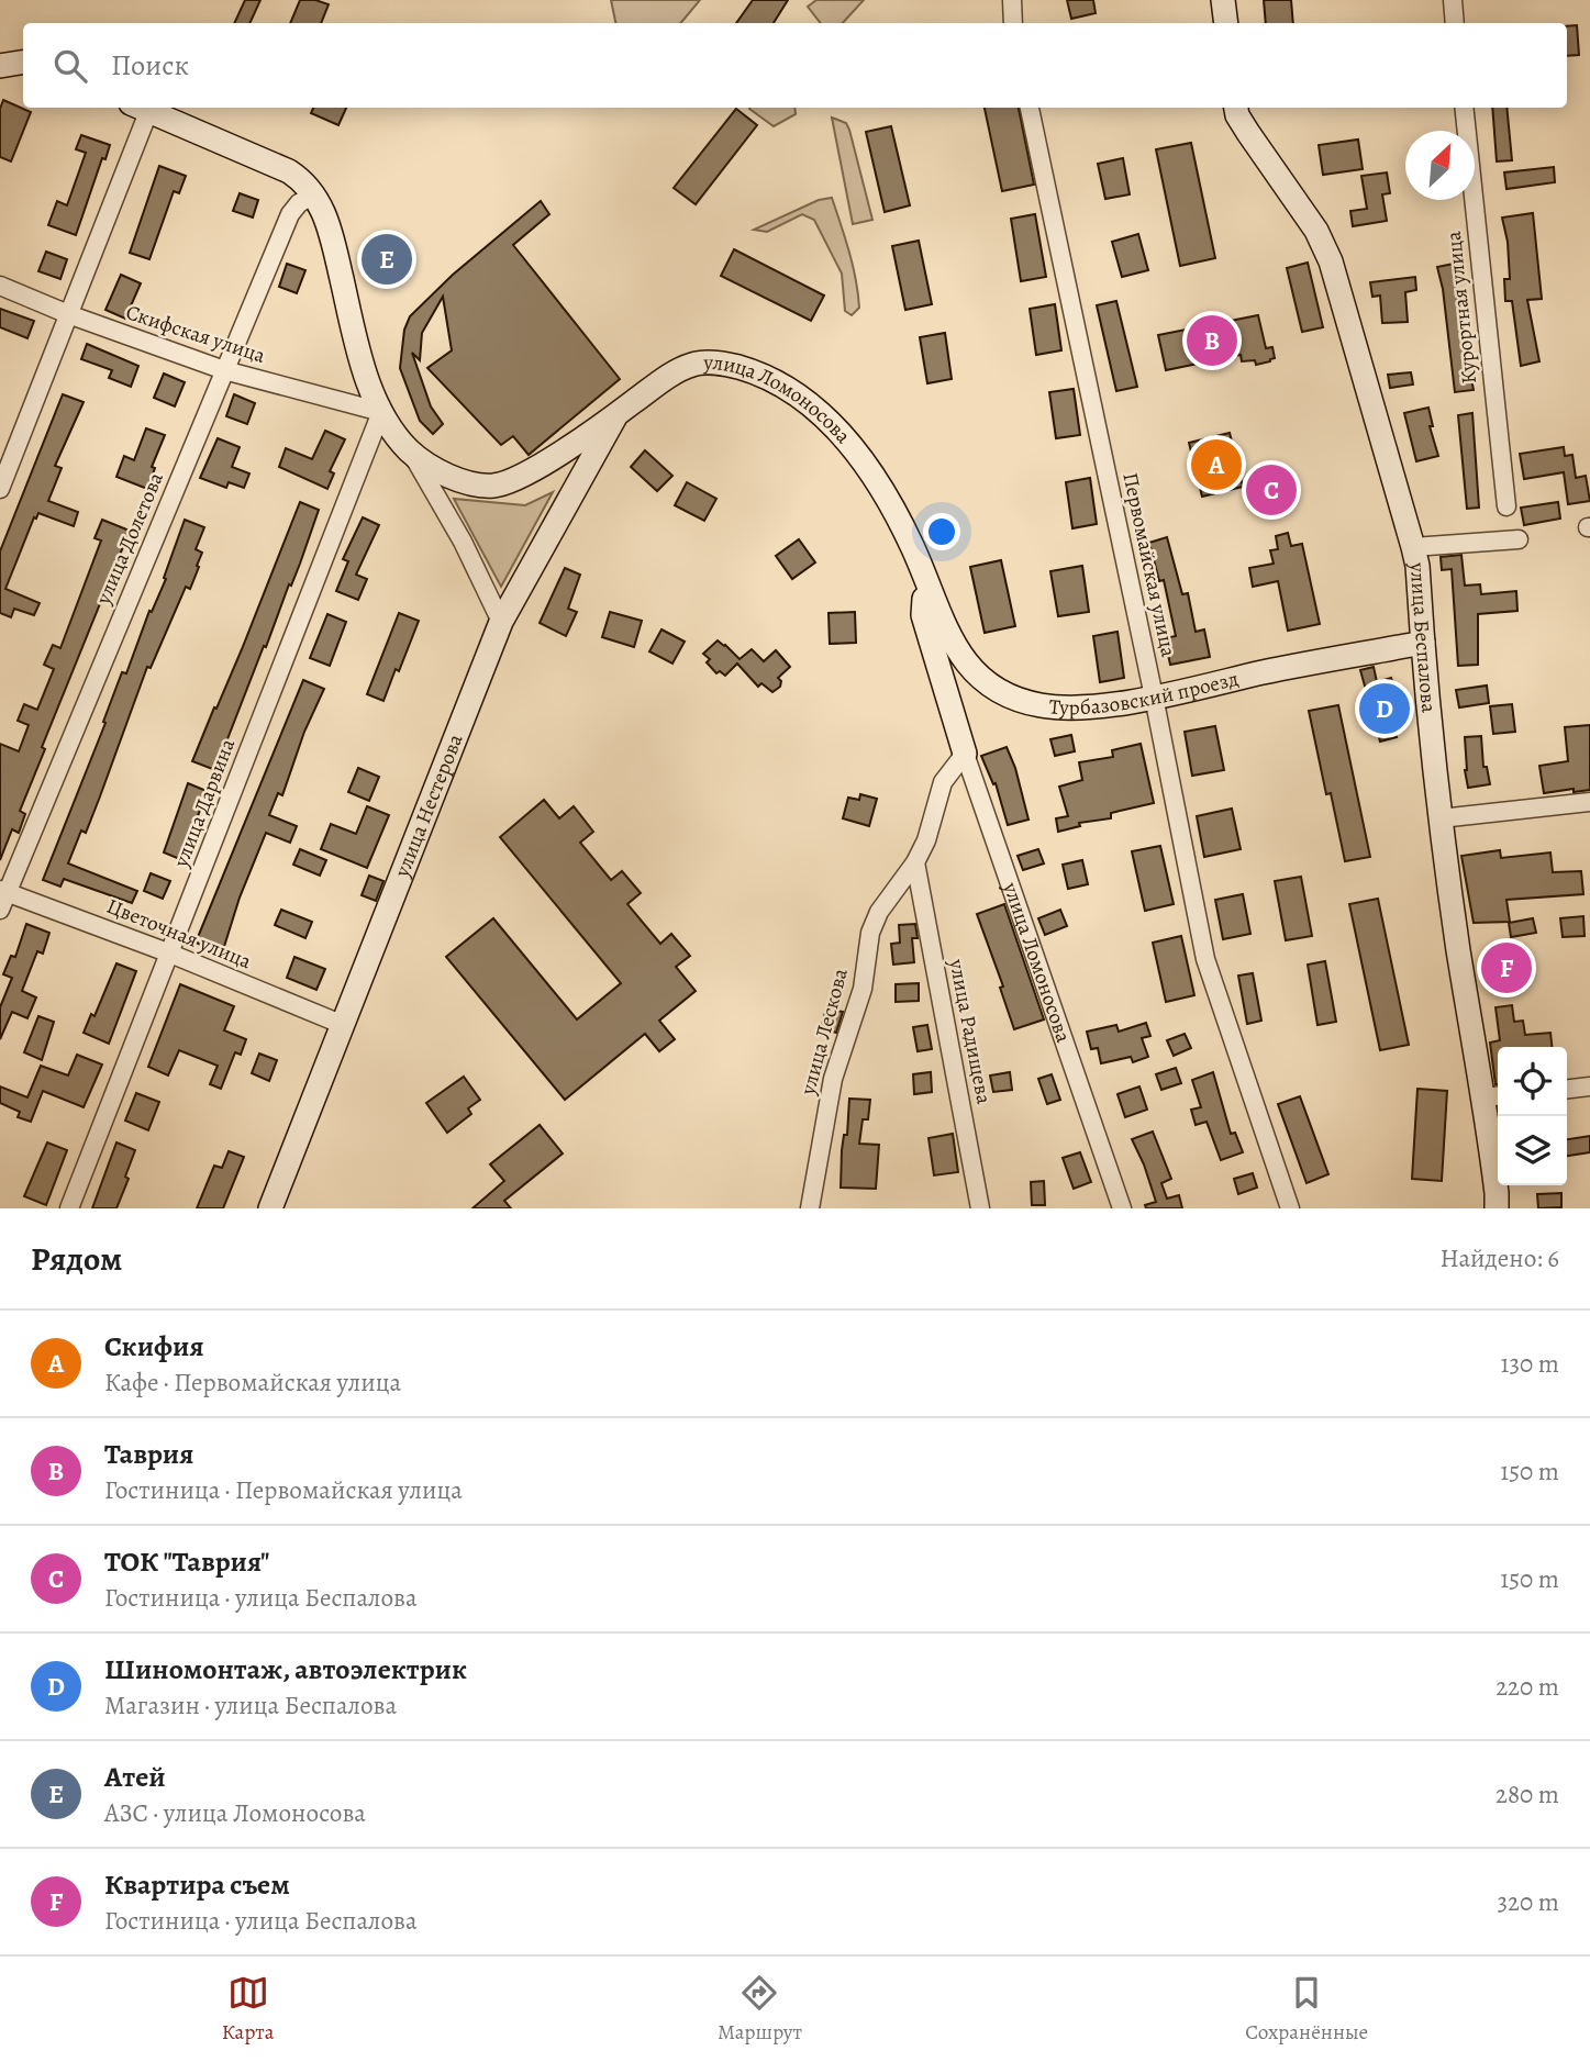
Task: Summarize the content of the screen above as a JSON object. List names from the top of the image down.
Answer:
{
  "streets": {
    "main road": [
      "улица Ломоносова",
      "улица Беспалова",
      "Турбазовский проезд",
      "улица Нестерова"
    ],
    "street": [
      "Курортная улица",
      "Скифская улица",
      "улица Долетова",
      "Первомайская улица",
      "улица Дарвина",
      "Цветочная улица",
      "улица Лескова",
      "улица Радищева"
    ]
  },
  "crossings": [
    ["Скифская улица", "улица Ломоносова"],
    ["Скифская улица", "улица Долетова"],
    ["Скифская улица", "улица Дарвина"],
    ["улица Ломоносова", "улица Долетова"],
    ["улица Ломоносова", "Турбазовский проезд"],
    ["улица Ломоносова", "улица Дарвина"],
    ["улица Ломоносова", "улица Нестерова"],
    ["улица Ломоносова", "улица Лескова"],
    ["улица Долетова", "Цветочная улица"],
    ["Первомайская улица", "Турбазовский проезд"],
    ["улица Беспалова", "Турбазовский проезд"],
    ["улица Дарвина", "Цветочная улица"],
    ["улица Нестерова", "Цветочная улица"],
    ["улица Лескова", "улица Радищева"]
  ],
  "north": "top right",
  "page": {
    "search": "Поиск",
    "pins": [
      "E",
      "B",
      "A",
      "C",
      "D",
      "F"
    ],
    "heading": ["Рядом", "Найдено: 6"],
    "list": [
      {
        "mark": "A",
        "name": "Скифия",
        "note": "Кафе · Первомайская улица",
        "value": "130 m"
      },
      {
        "mark": "B",
        "name": "Таврия",
        "note": "Гостиница · Первомайская улица",
        "value": "150 m"
      },
      {
        "mark": "C",
        "name": "ТОК \"Таврия\"",
        "note": "Гостиница · улица Беспалова",
        "value": "150 m"
      },
      {
        "mark": "D",
        "name": "Шиномонтаж, автоэлектрик",
        "note": "Магазин · улица Беспалова",
        "value": "220 m"
      },
      {
        "mark": "E",
        "name": "Атей",
        "note": "АЗС · улица Ломоносова",
        "value": "280 m"
      },
      {
        "mark": "F",
        "name": "Квартира съем",
        "note": "Гостиница · улица Беспалова",
        "value": "320 m"
      }
    ],
    "nav": ["Карта", "Маршрут", "Сохранённые"]
  }
}
